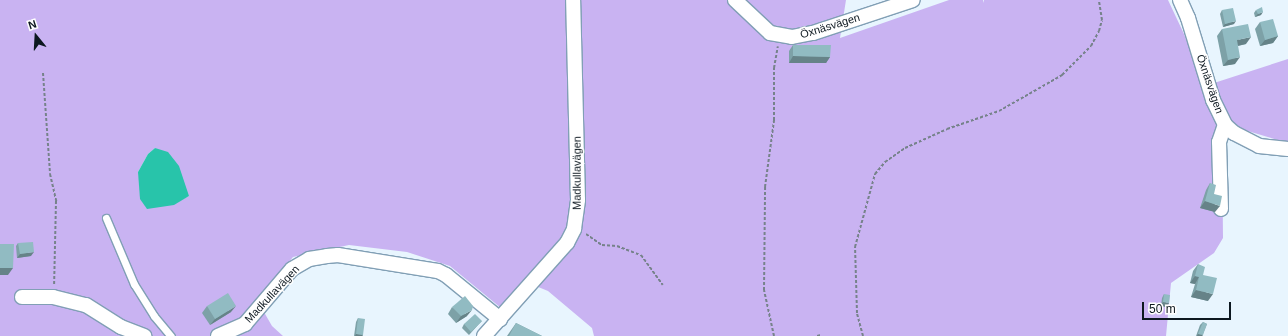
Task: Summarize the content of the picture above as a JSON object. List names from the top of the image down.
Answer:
{
  "streets": {
    "street": ["Öxnäsvägen", "Madkullavägen"]
  },
  "scale_bar": "50 m",
  "north": "top"
}
